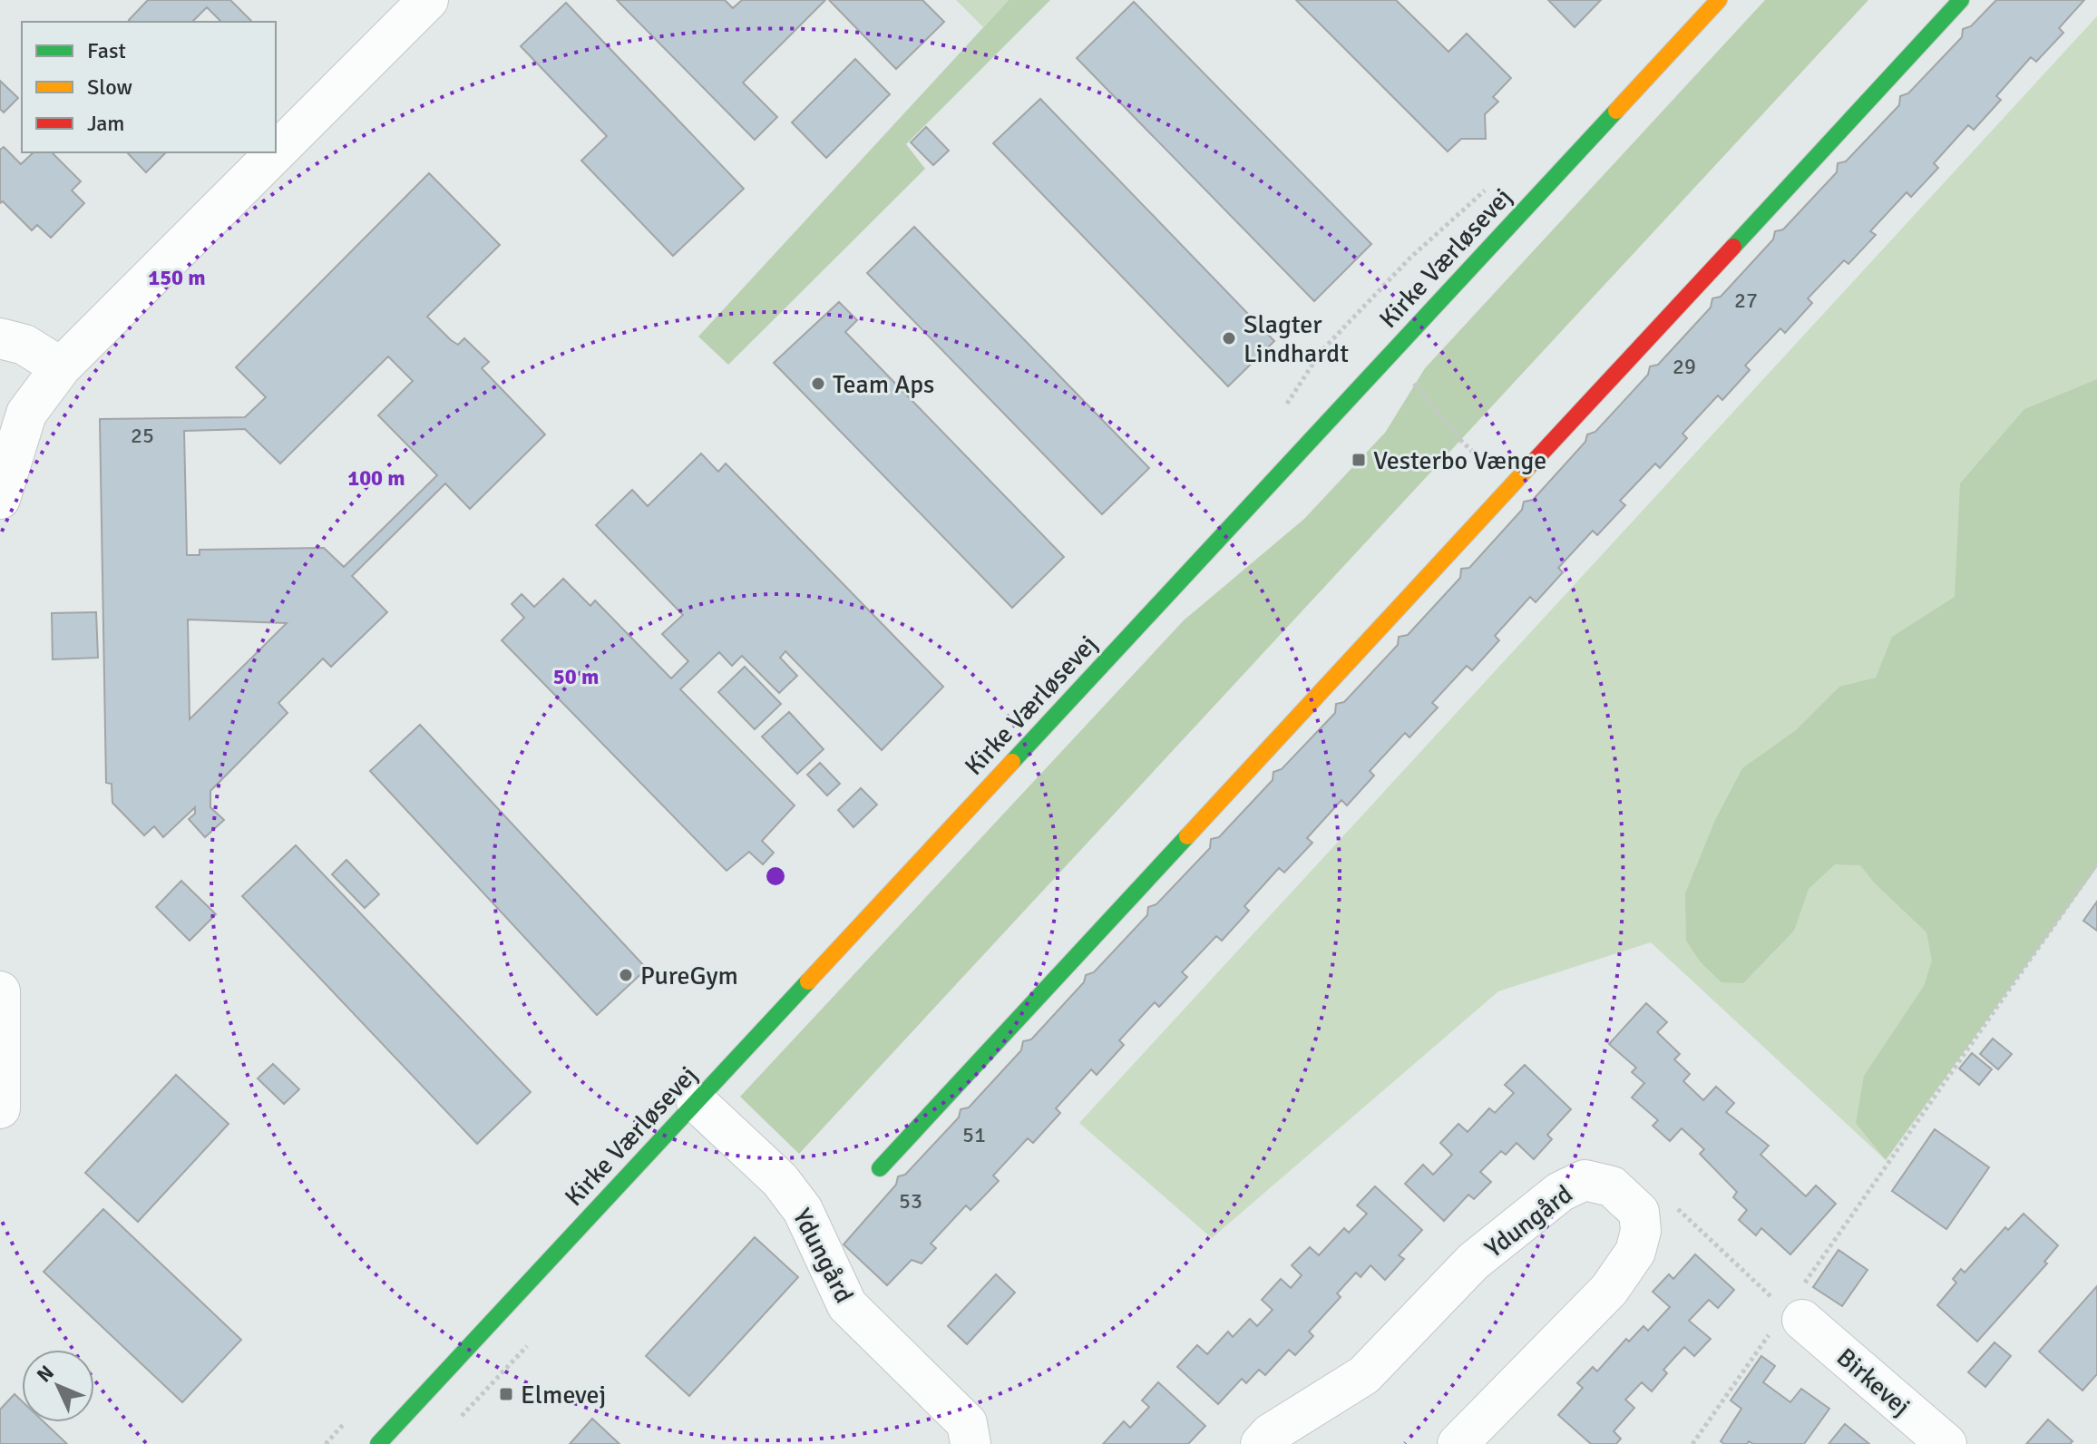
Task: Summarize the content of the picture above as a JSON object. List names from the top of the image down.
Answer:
{
  "streets": {
    "street": ["Kirke Værløsevej", "Ydungård", "Birkevej"]
  },
  "crossings": [
    ["Kirke Værløsevej", "Ydungård"]
  ],
  "places": {
    "other": ["Slagter Lindhardt", "Team Aps", "PureGym"],
    "transit": ["Vesterbo Vænge", "Elmevej"]
  },
  "house_numbers": [
    "27",
    "29",
    "25",
    "51",
    "53"
  ],
  "legend": ["Fast", "Slow", "Jam"],
  "north": "top left",
  "rings": ["150 m", "100 m", "50 m"]
}
